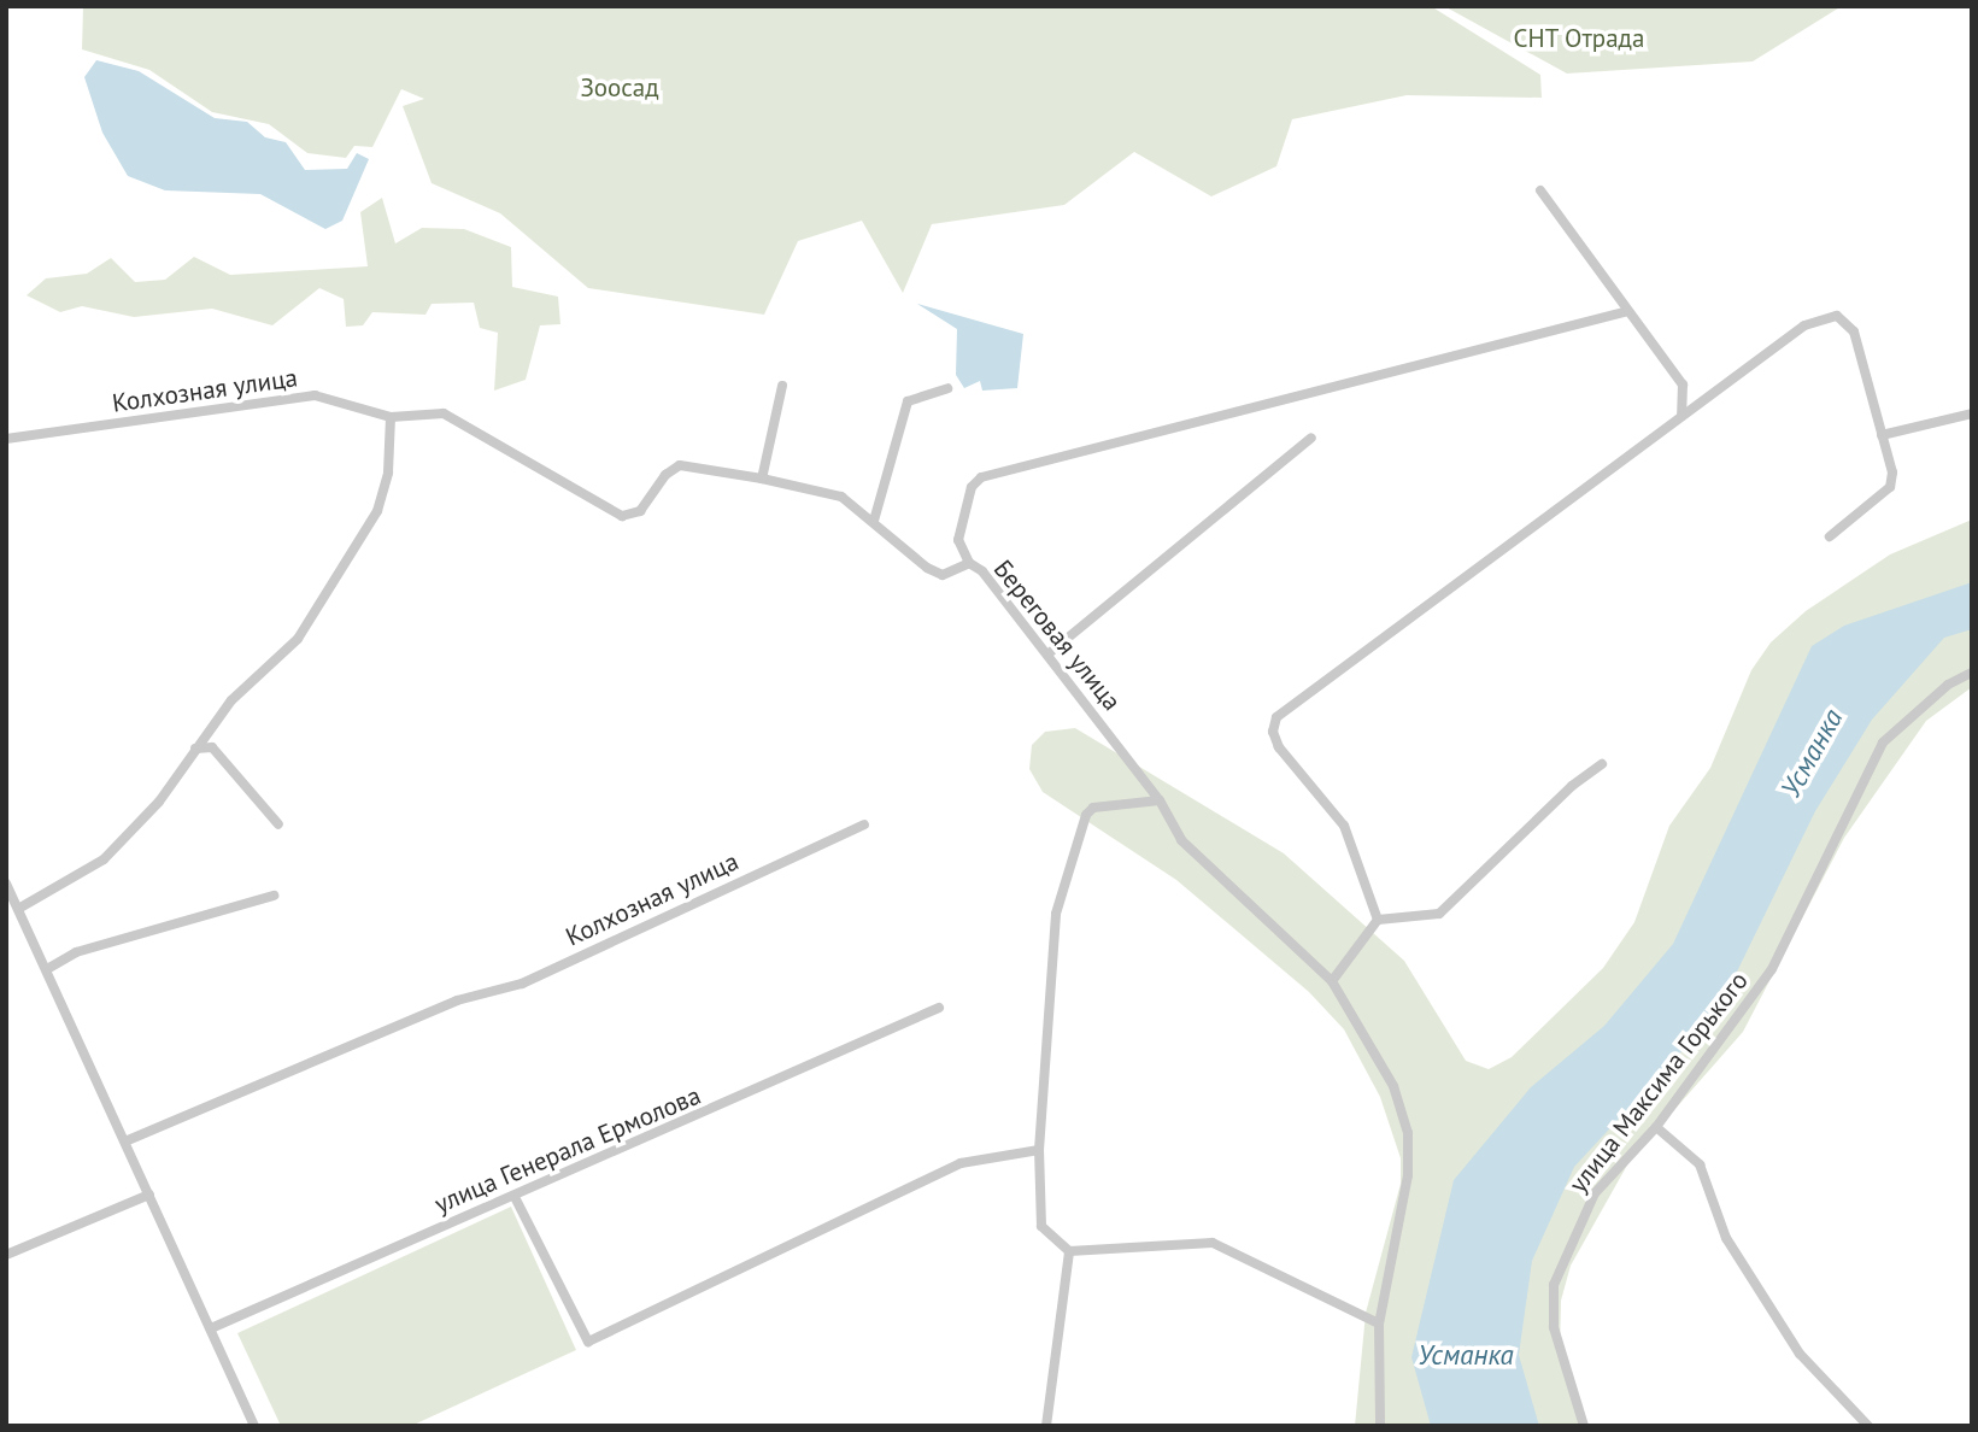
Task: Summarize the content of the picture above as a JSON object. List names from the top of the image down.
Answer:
{
  "streets": {
    "street": [
      "Колхозная улица",
      "Береговая улица",
      "улица Максима Горького",
      "улица Генерала Ермолова"
    ]
  },
  "crossings": [
    ["Колхозная улица", "Береговая улица"]
  ],
  "water": ["Усманка"],
  "parks": ["СНТ Отрада", "Зоосад"]
}
